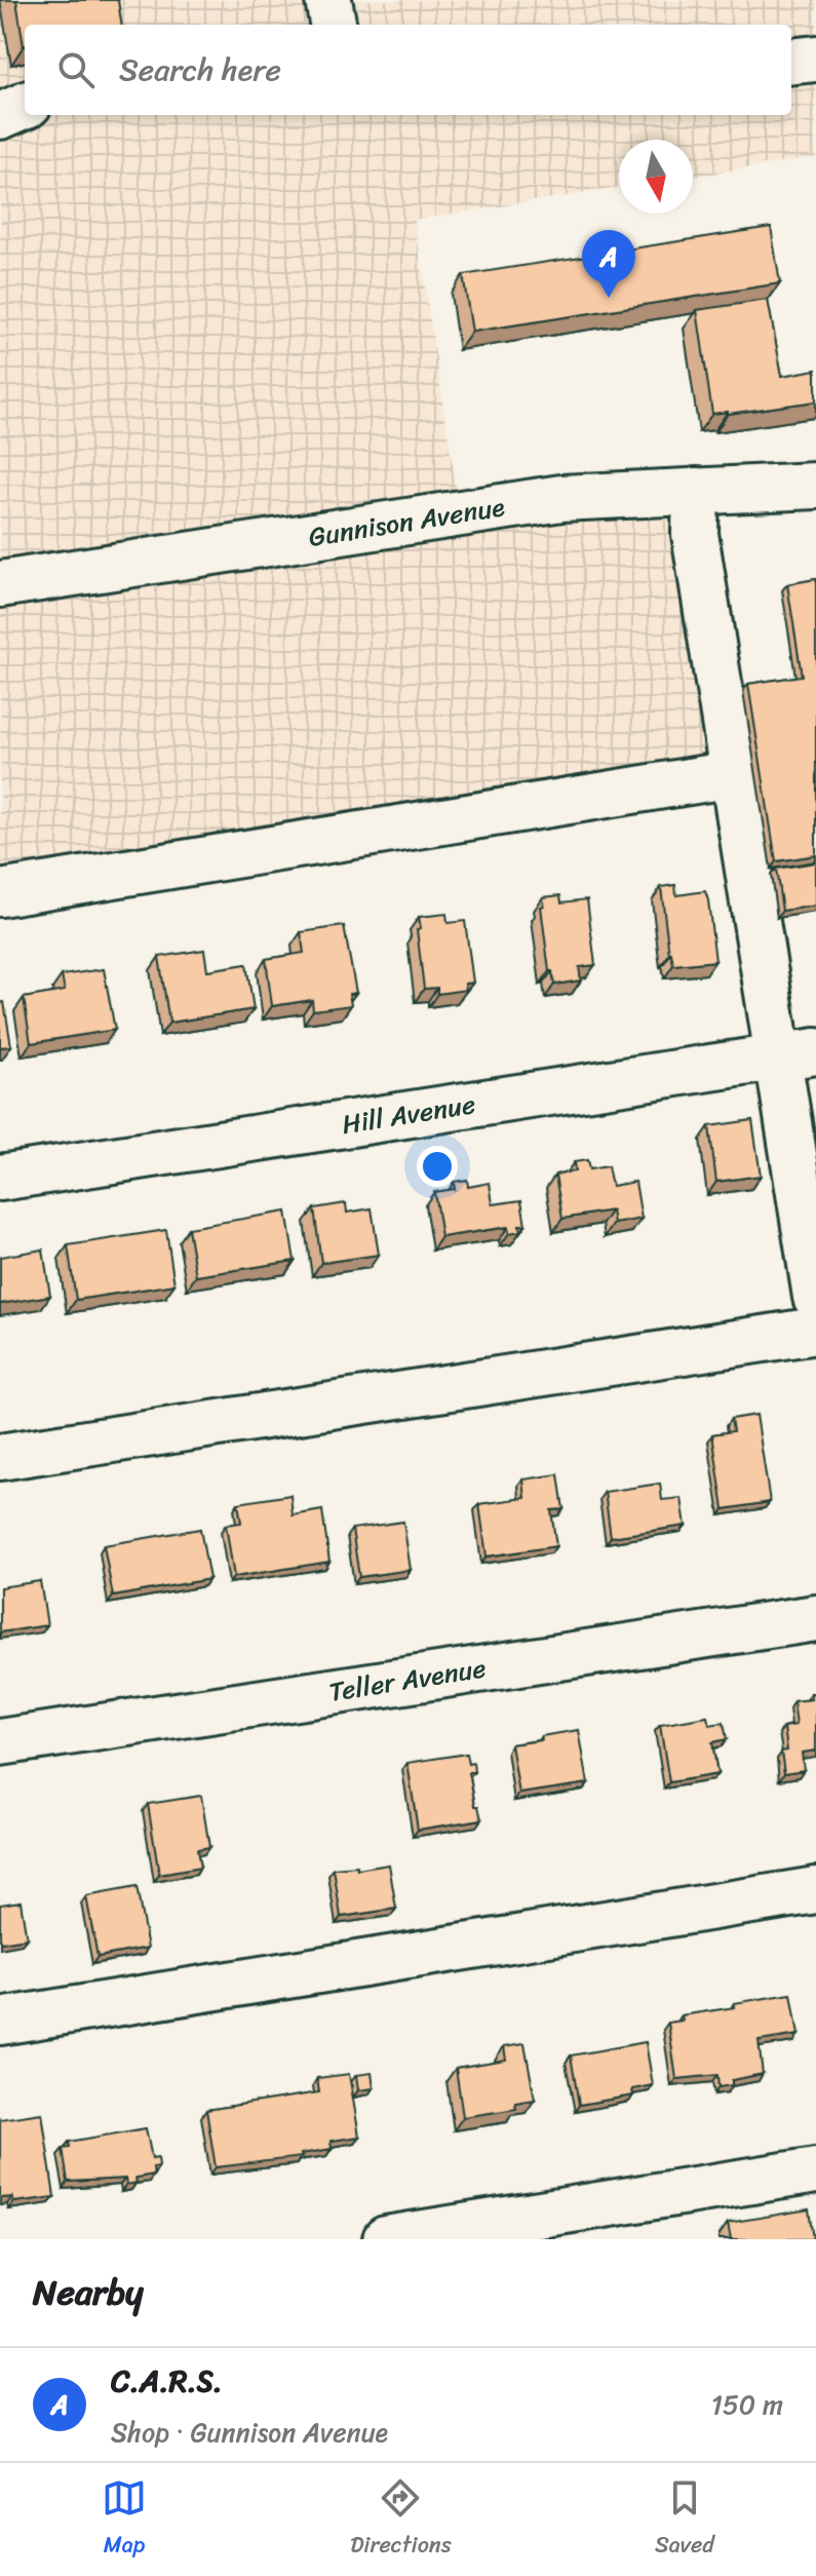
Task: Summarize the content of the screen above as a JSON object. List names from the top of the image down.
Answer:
{
  "streets": {
    "street": ["Gunnison Avenue", "Hill Avenue", "Teller Avenue"]
  },
  "north": "bottom",
  "page": {
    "search": "Search here",
    "pins": "A",
    "heading": "Nearby",
    "list": [
      {
        "mark": "A",
        "name": "C.A.R.S.",
        "note": "Shop · Gunnison Avenue",
        "value": "150 m"
      }
    ],
    "nav": ["Map", "Directions", "Saved"]
  }
}
